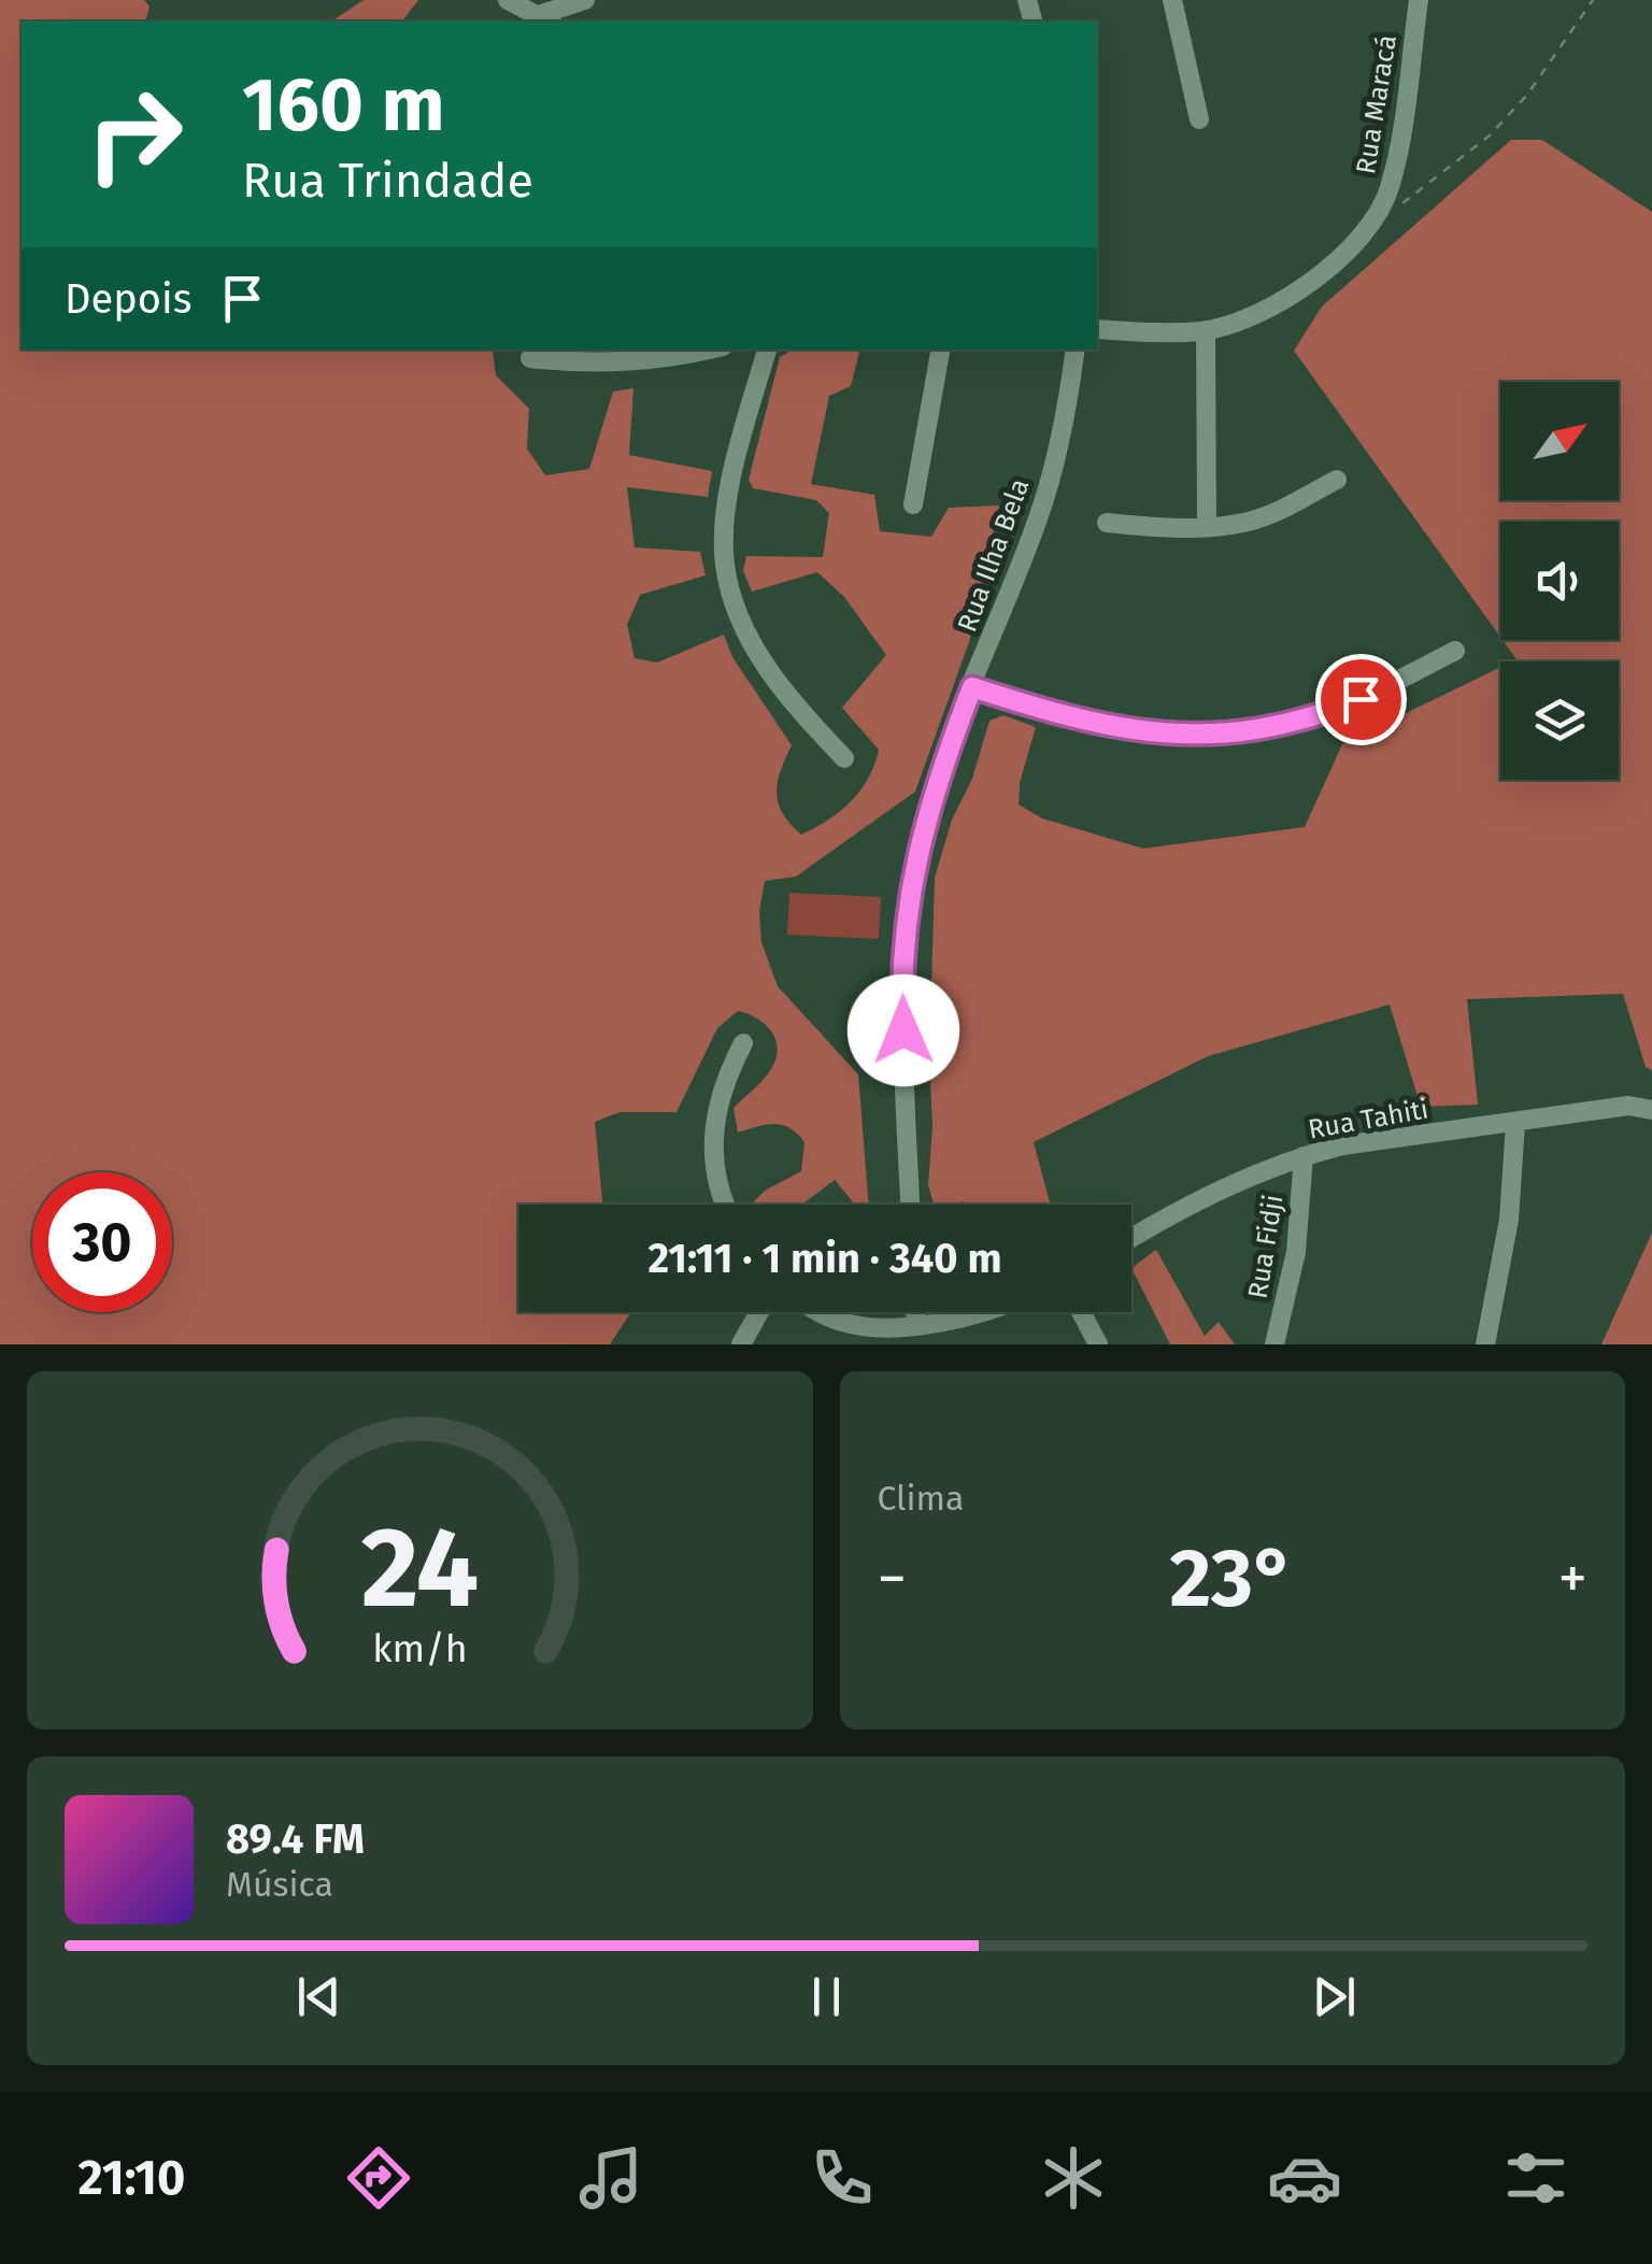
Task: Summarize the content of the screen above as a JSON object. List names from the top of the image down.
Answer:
{
  "streets": {
    "street": [
      "Rua Maracá",
      "Rua Ilha Bela",
      "Rua Tahiti",
      "Rua Fidji"
    ]
  },
  "crossings": [
    ["Rua Tahiti", "Rua Fidji"]
  ],
  "north": "top right",
  "page": {
    "turn": ["160 m", "Rua Trindade"],
    "then": "Depois",
    "limit": "30",
    "trip": "21:11 · 1 min · 340 m",
    "tile": "Clima",
    "heat": ["−", "23°", "+"],
    "song": ["89.4 FM", "Música"],
    "tabs": "21:10",
    "gauge": ["24", "km/h"]
  }
}
